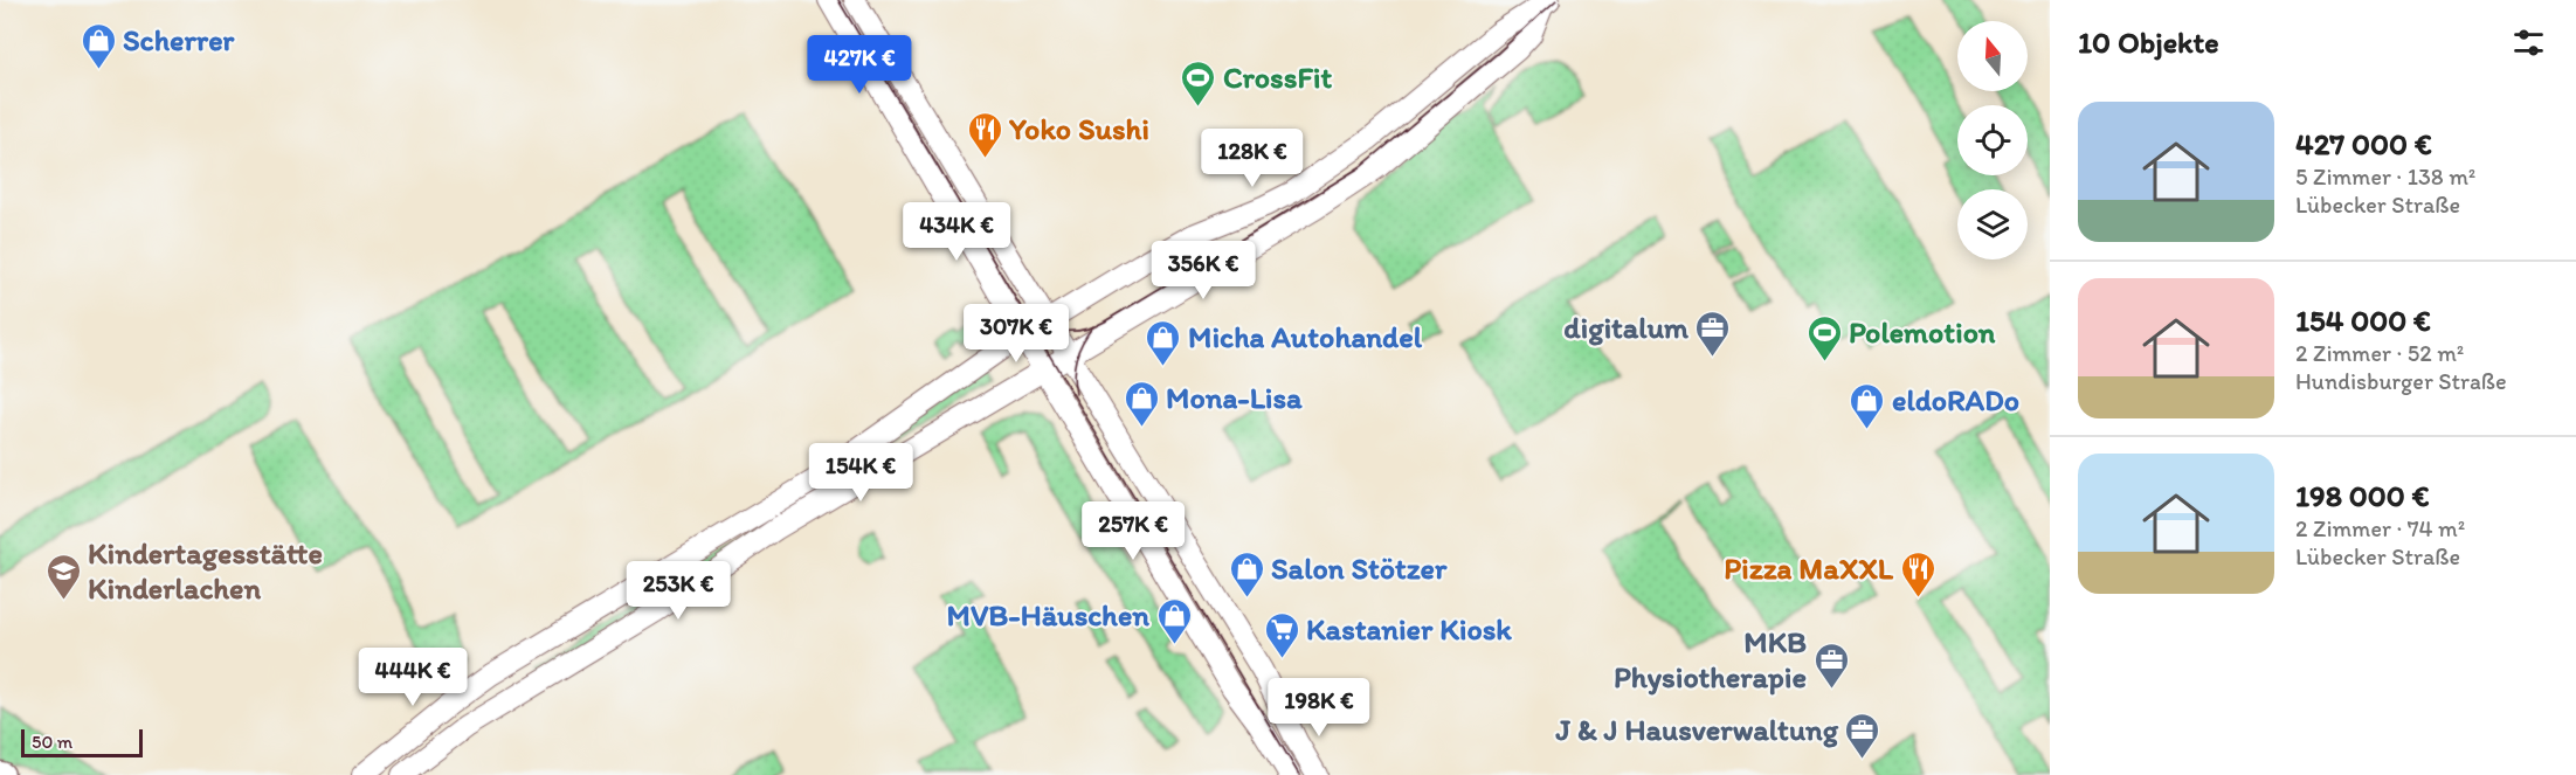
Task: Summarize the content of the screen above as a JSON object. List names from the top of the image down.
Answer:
{
  "places": {
    "shop": [
      "Scherrer",
      "Micha Autohandel",
      "Mona-Lisa",
      "eldoRADo",
      "Salon Stötzer",
      "MVB-Häuschen"
    ],
    "sports": ["CrossFit", "Polemotion"],
    "restaurant": ["Yoko Sushi", "Pizza MaXXL"],
    "office": ["digitalum", "MKB Physiotherapie", "J & J Hausverwaltung"],
    "school or university": ["Kindertagesstätte Kinderlachen"],
    "supermarket": ["Kastanier Kiosk"]
  },
  "scale_bar": "50 m",
  "north": "top",
  "page": {
    "heading": "10 Objekte",
    "price": [
      "427K €",
      "128K €",
      "434K €",
      "356K €",
      "307K €",
      "154K €",
      "257K €",
      "253K €",
      "444K €",
      "198K €"
    ],
    "list": [
      {
        "name": "427 000 €",
        "note": "5 Zimmer · 138 m² · Lübecker Straße"
      },
      {
        "name": "154 000 €",
        "note": "2 Zimmer · 52 m² · Hundisburger Straße"
      },
      {
        "name": "198 000 €",
        "note": "2 Zimmer · 74 m² · Lübecker Straße"
      }
    ],
    "scale": "50 m"
  }
}
